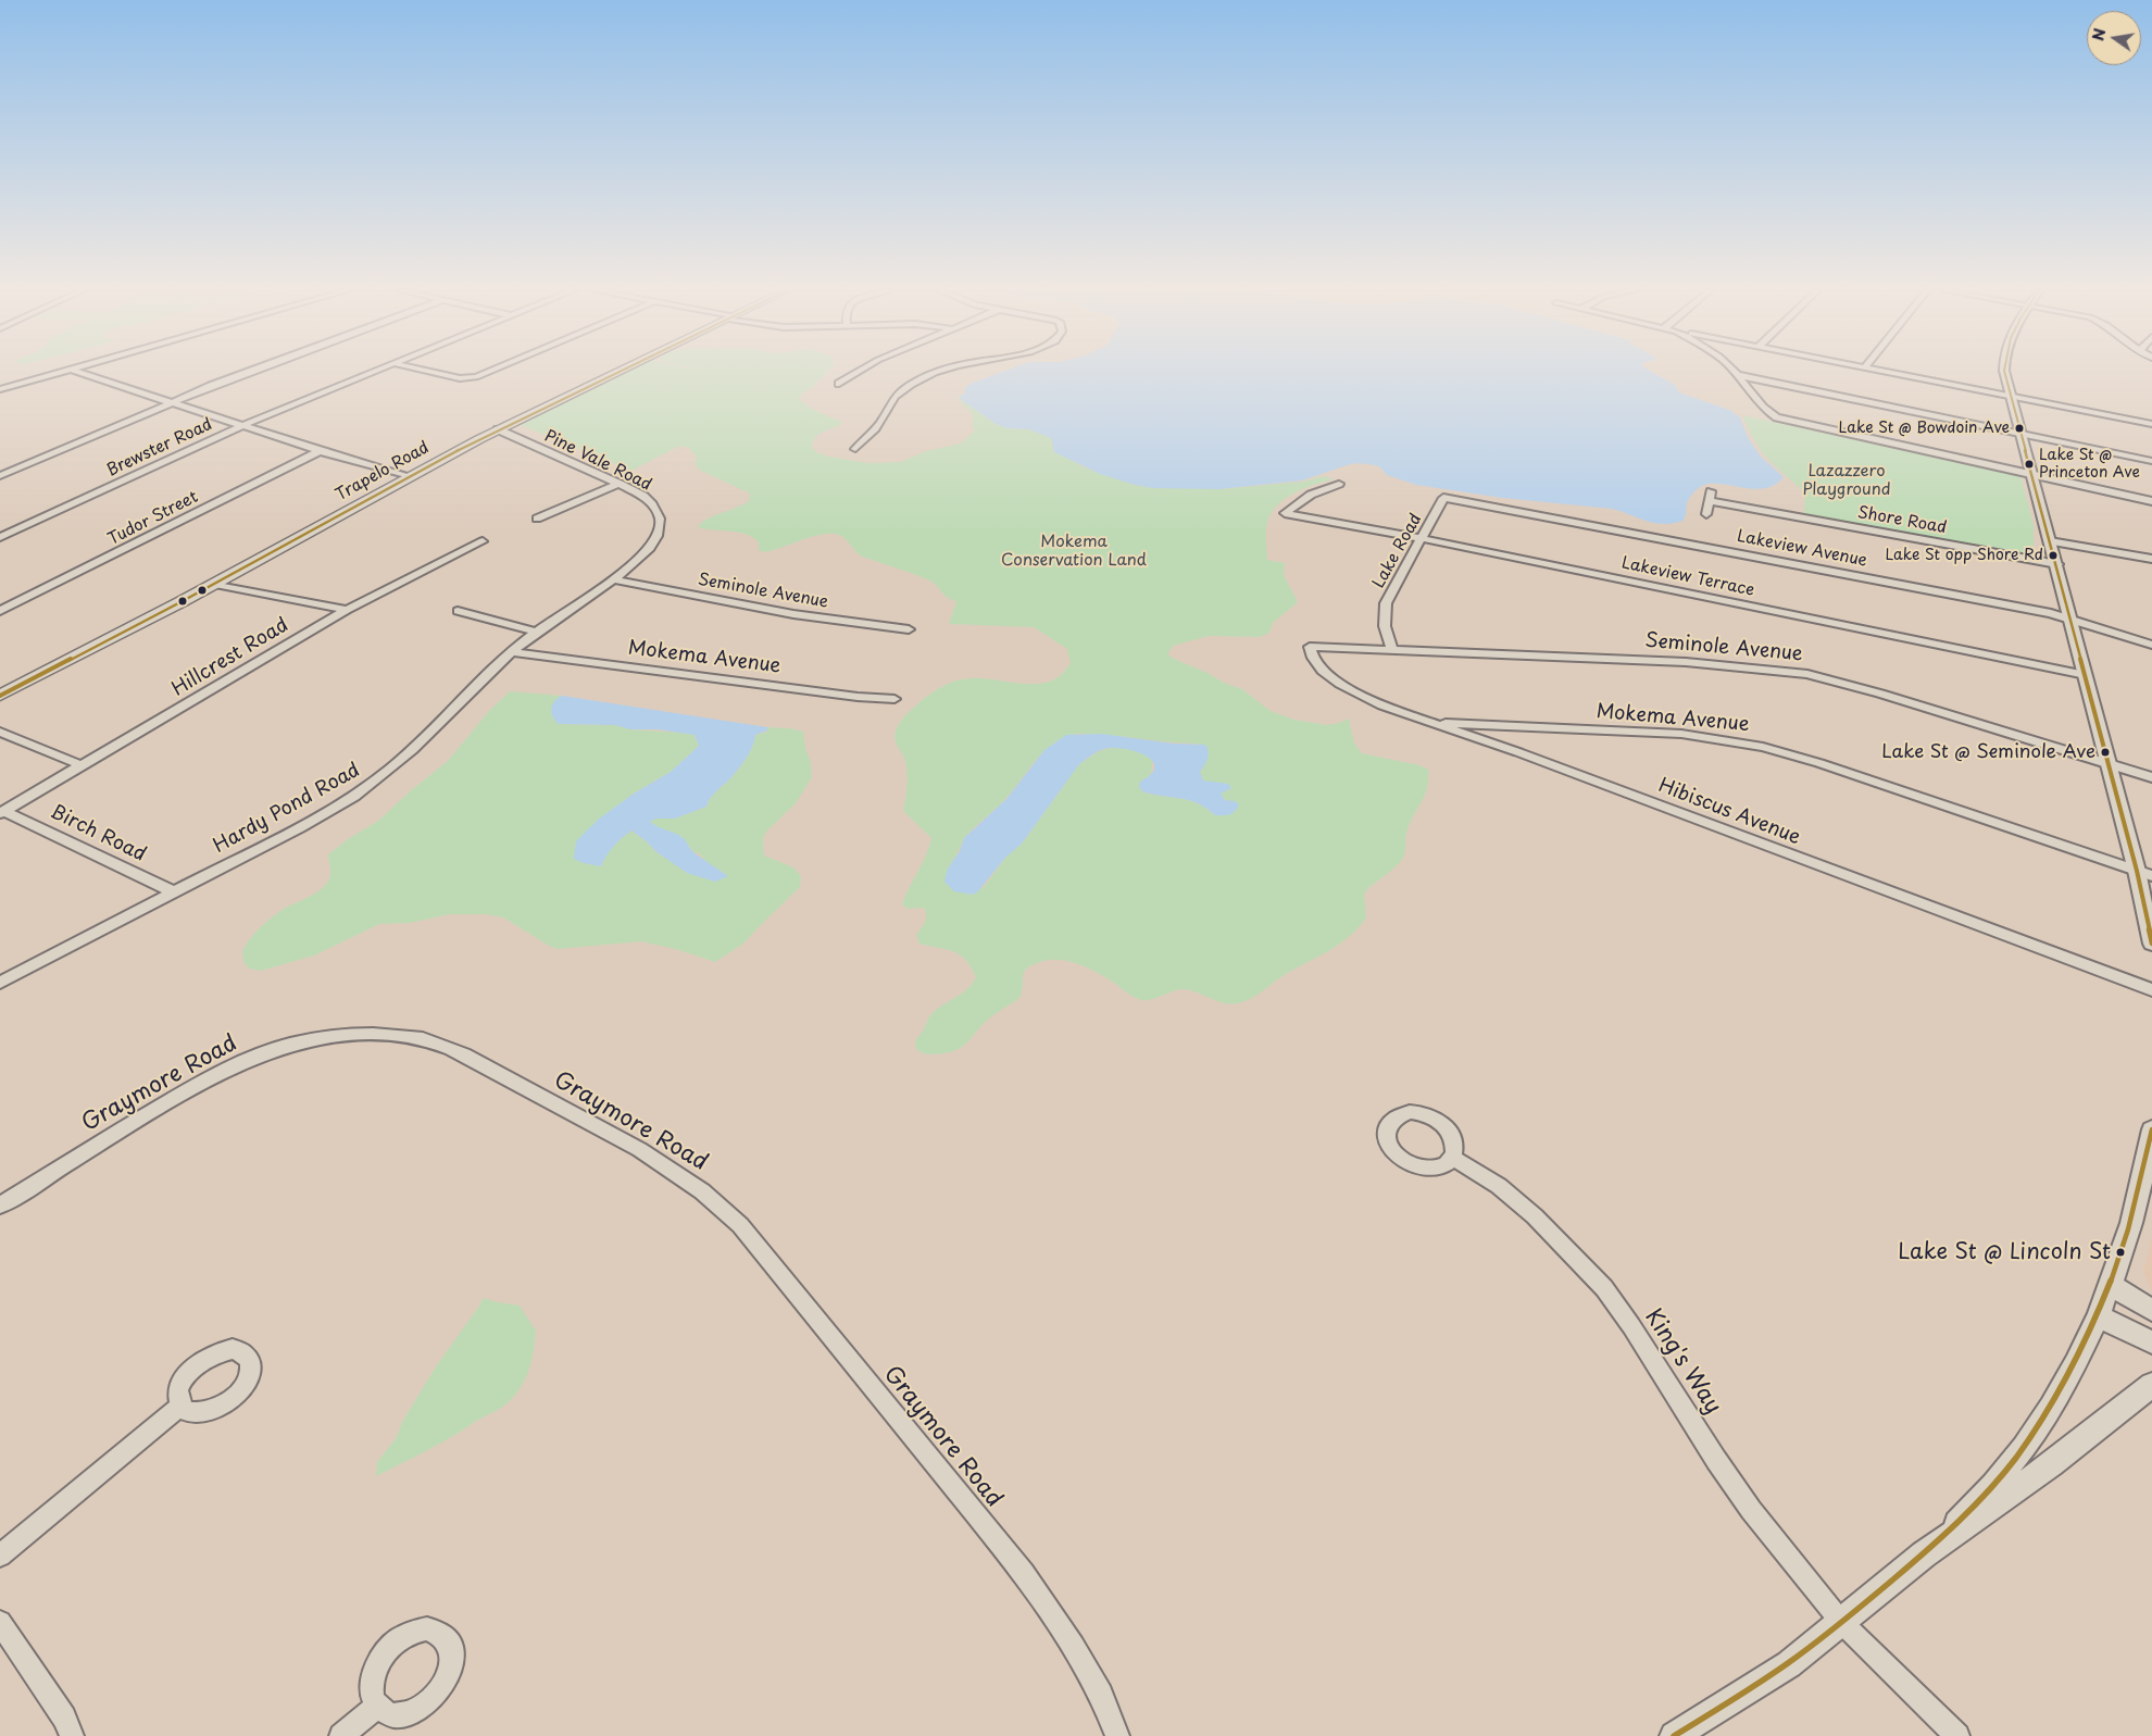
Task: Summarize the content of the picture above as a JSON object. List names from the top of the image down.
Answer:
{
  "streets": {
    "main road": ["Trapelo Road"],
    "street": [
      "Brewster Road",
      "Pine Vale Road",
      "Tudor Street",
      "Shore Road",
      "Lakeview Avenue",
      "Lake Road",
      "Lakeview Terrace",
      "Seminole Avenue",
      "Hillcrest Road",
      "Mokema Avenue",
      "Hardy Pond Road",
      "Hibiscus Avenue",
      "Birch Road",
      "Graymore Road",
      "King's Way"
    ]
  },
  "crossings": [
    ["Pine Vale Road", "Trapelo Road"],
    ["Pine Vale Road", "Hardy Pond Road"],
    ["Lakeview Avenue", "Lake Road"],
    ["Lake Road", "Lakeview Terrace"],
    ["Lake Road", "Seminole Avenue"],
    ["Seminole Avenue", "Hardy Pond Road"],
    ["Seminole Avenue", "Hibiscus Avenue"],
    ["Hillcrest Road", "Birch Road"],
    ["Mokema Avenue", "Hardy Pond Road"],
    ["Mokema Avenue", "Hibiscus Avenue"],
    ["Hardy Pond Road", "Birch Road"]
  ],
  "parks": ["Lazazzero Playground", "Mokema Conservation Land"],
  "places": [
    "Lake St @ Bowdoin Ave",
    "Lake St @ Princeton Ave",
    "Lake St opp Shore Rd",
    "Lake St @ Seminole Ave",
    "Lake St @ Lincoln St"
  ],
  "north": "left"
}
